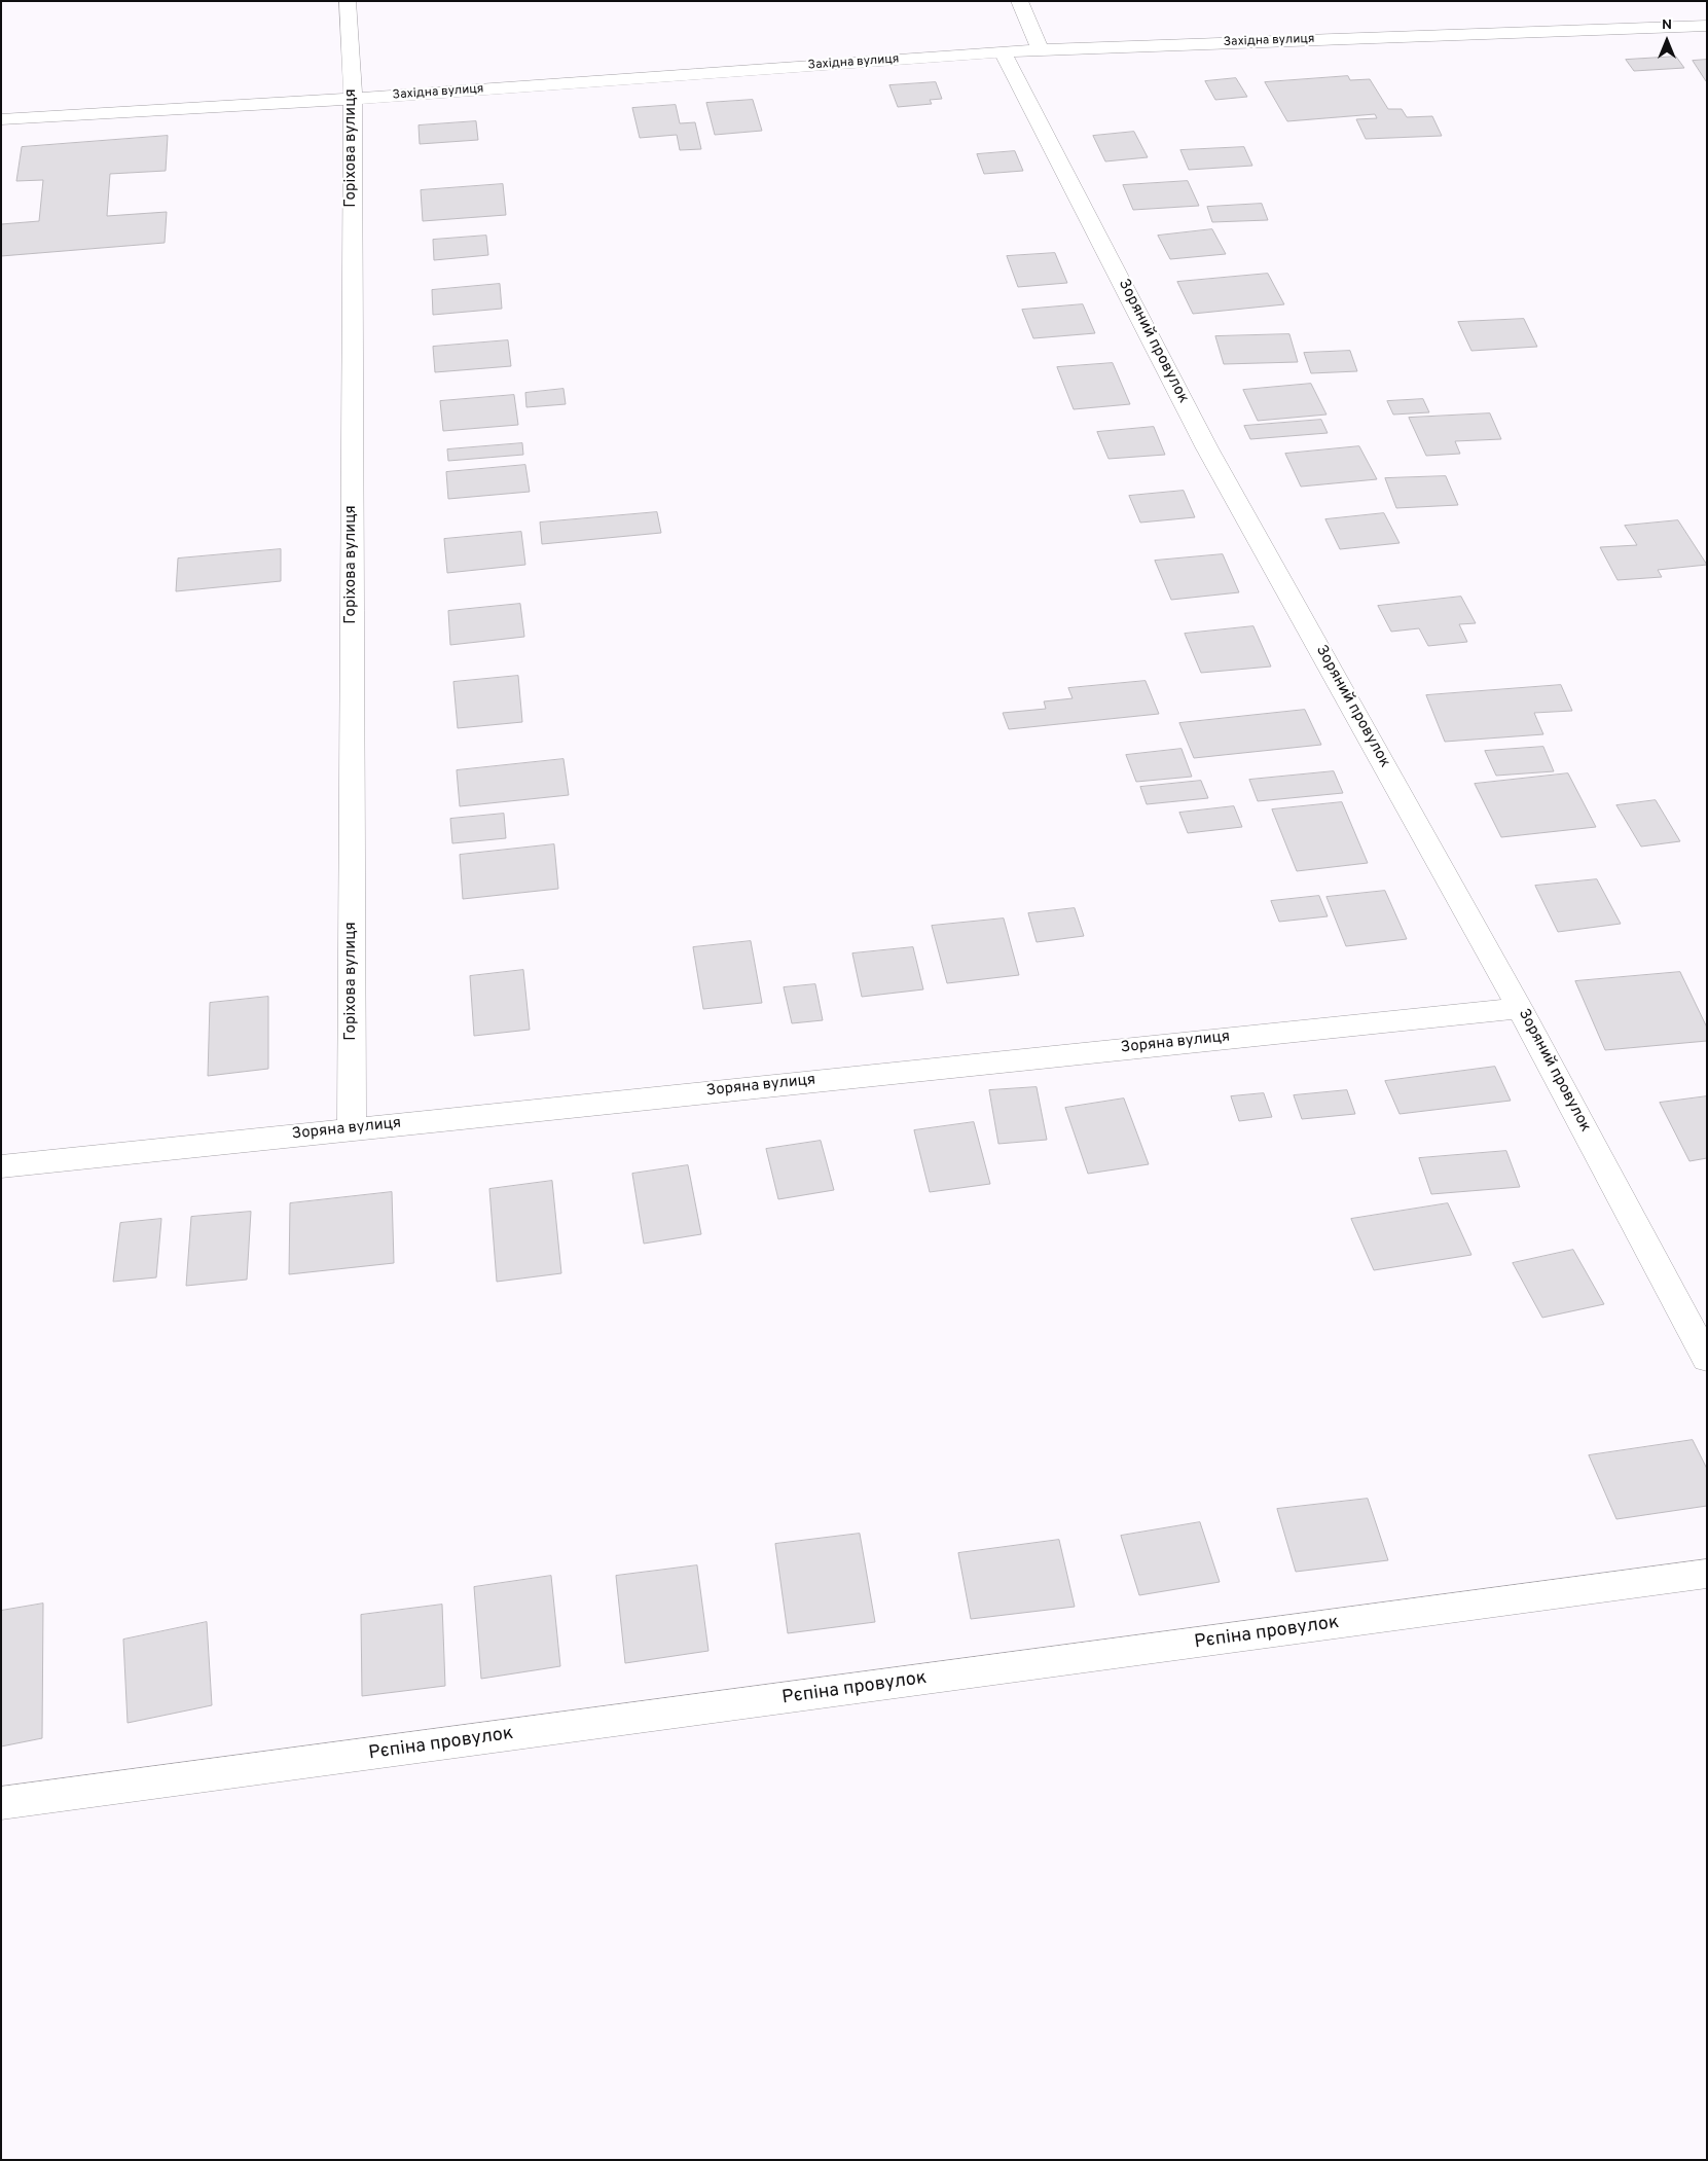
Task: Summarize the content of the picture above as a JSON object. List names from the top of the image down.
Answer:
{
  "streets": {
    "street": [
      "Західна вулиця",
      "Горіхова вулиця",
      "Зоряний провулок",
      "Зоряна вулиця",
      "Рєпіна провулок"
    ]
  },
  "crossings": [
    ["Західна вулиця", "Горіхова вулиця"],
    ["Західна вулиця", "Зоряний провулок"],
    ["Горіхова вулиця", "Зоряна вулиця"],
    ["Зоряний провулок", "Зоряна вулиця"]
  ],
  "north": "top"
}
